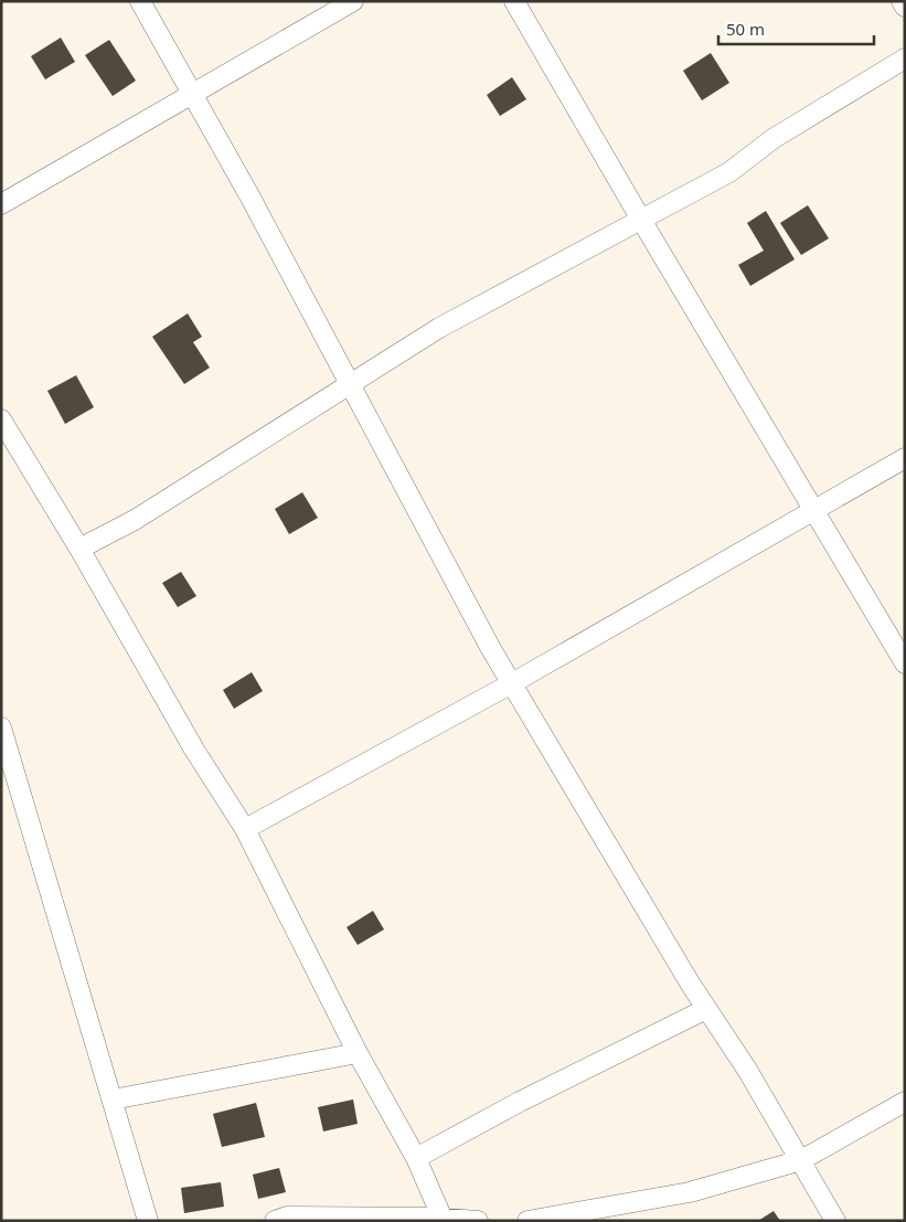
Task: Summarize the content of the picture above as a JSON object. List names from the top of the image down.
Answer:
{
  "scale_bar": "50 m"
}
